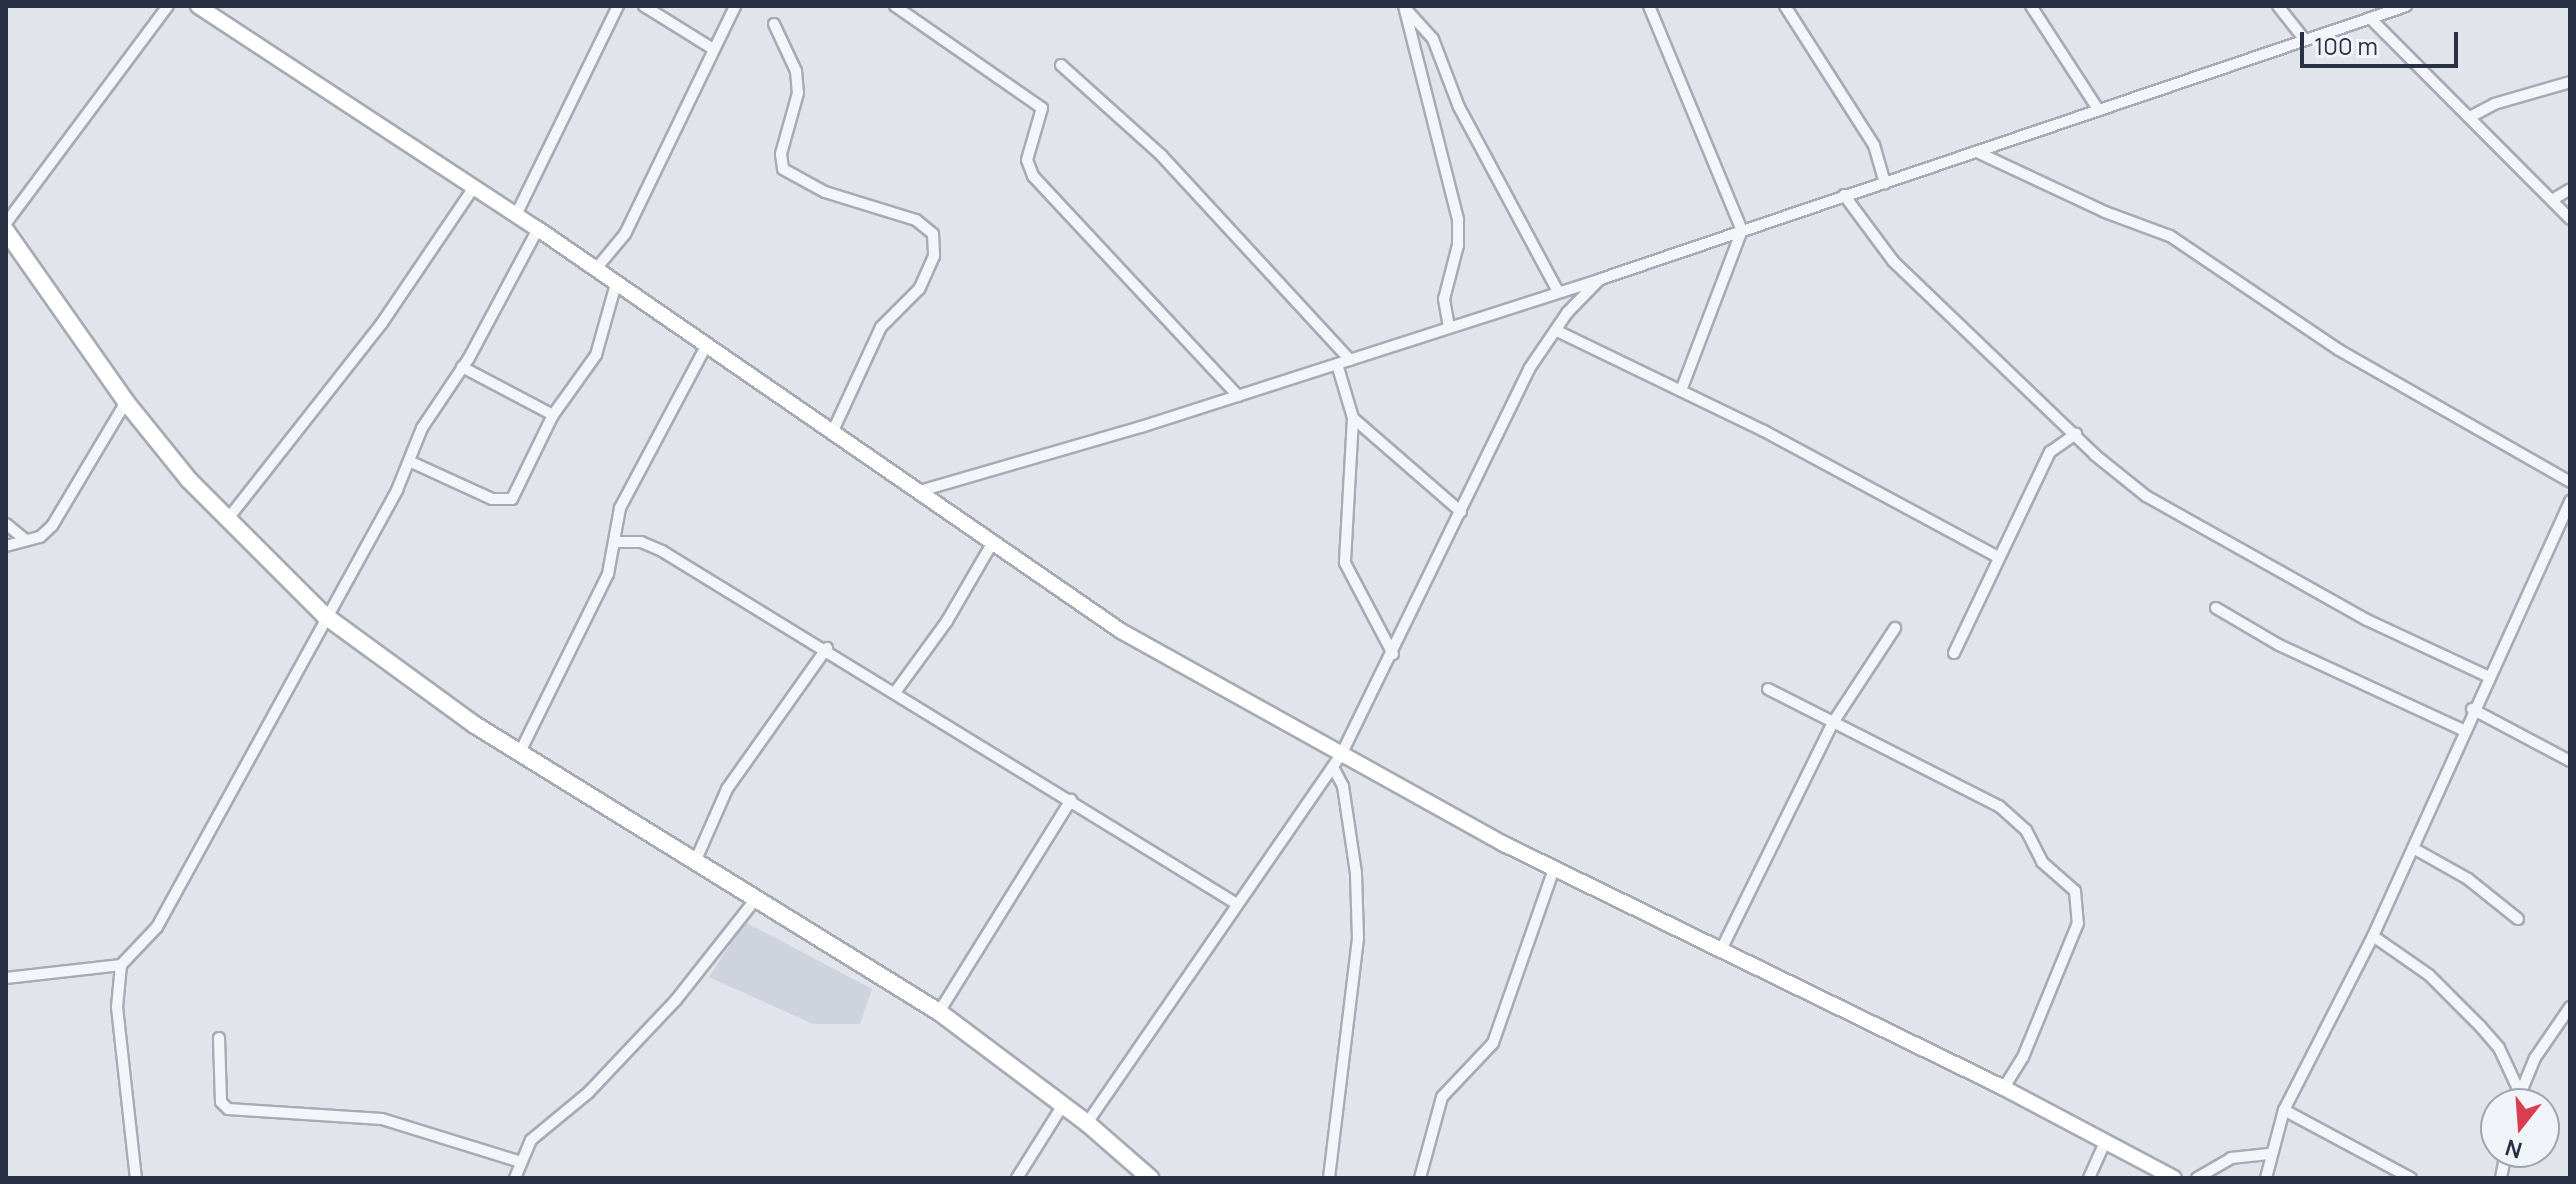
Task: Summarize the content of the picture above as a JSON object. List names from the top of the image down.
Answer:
{
  "scale_bar": "100 m",
  "north": "bottom"
}
